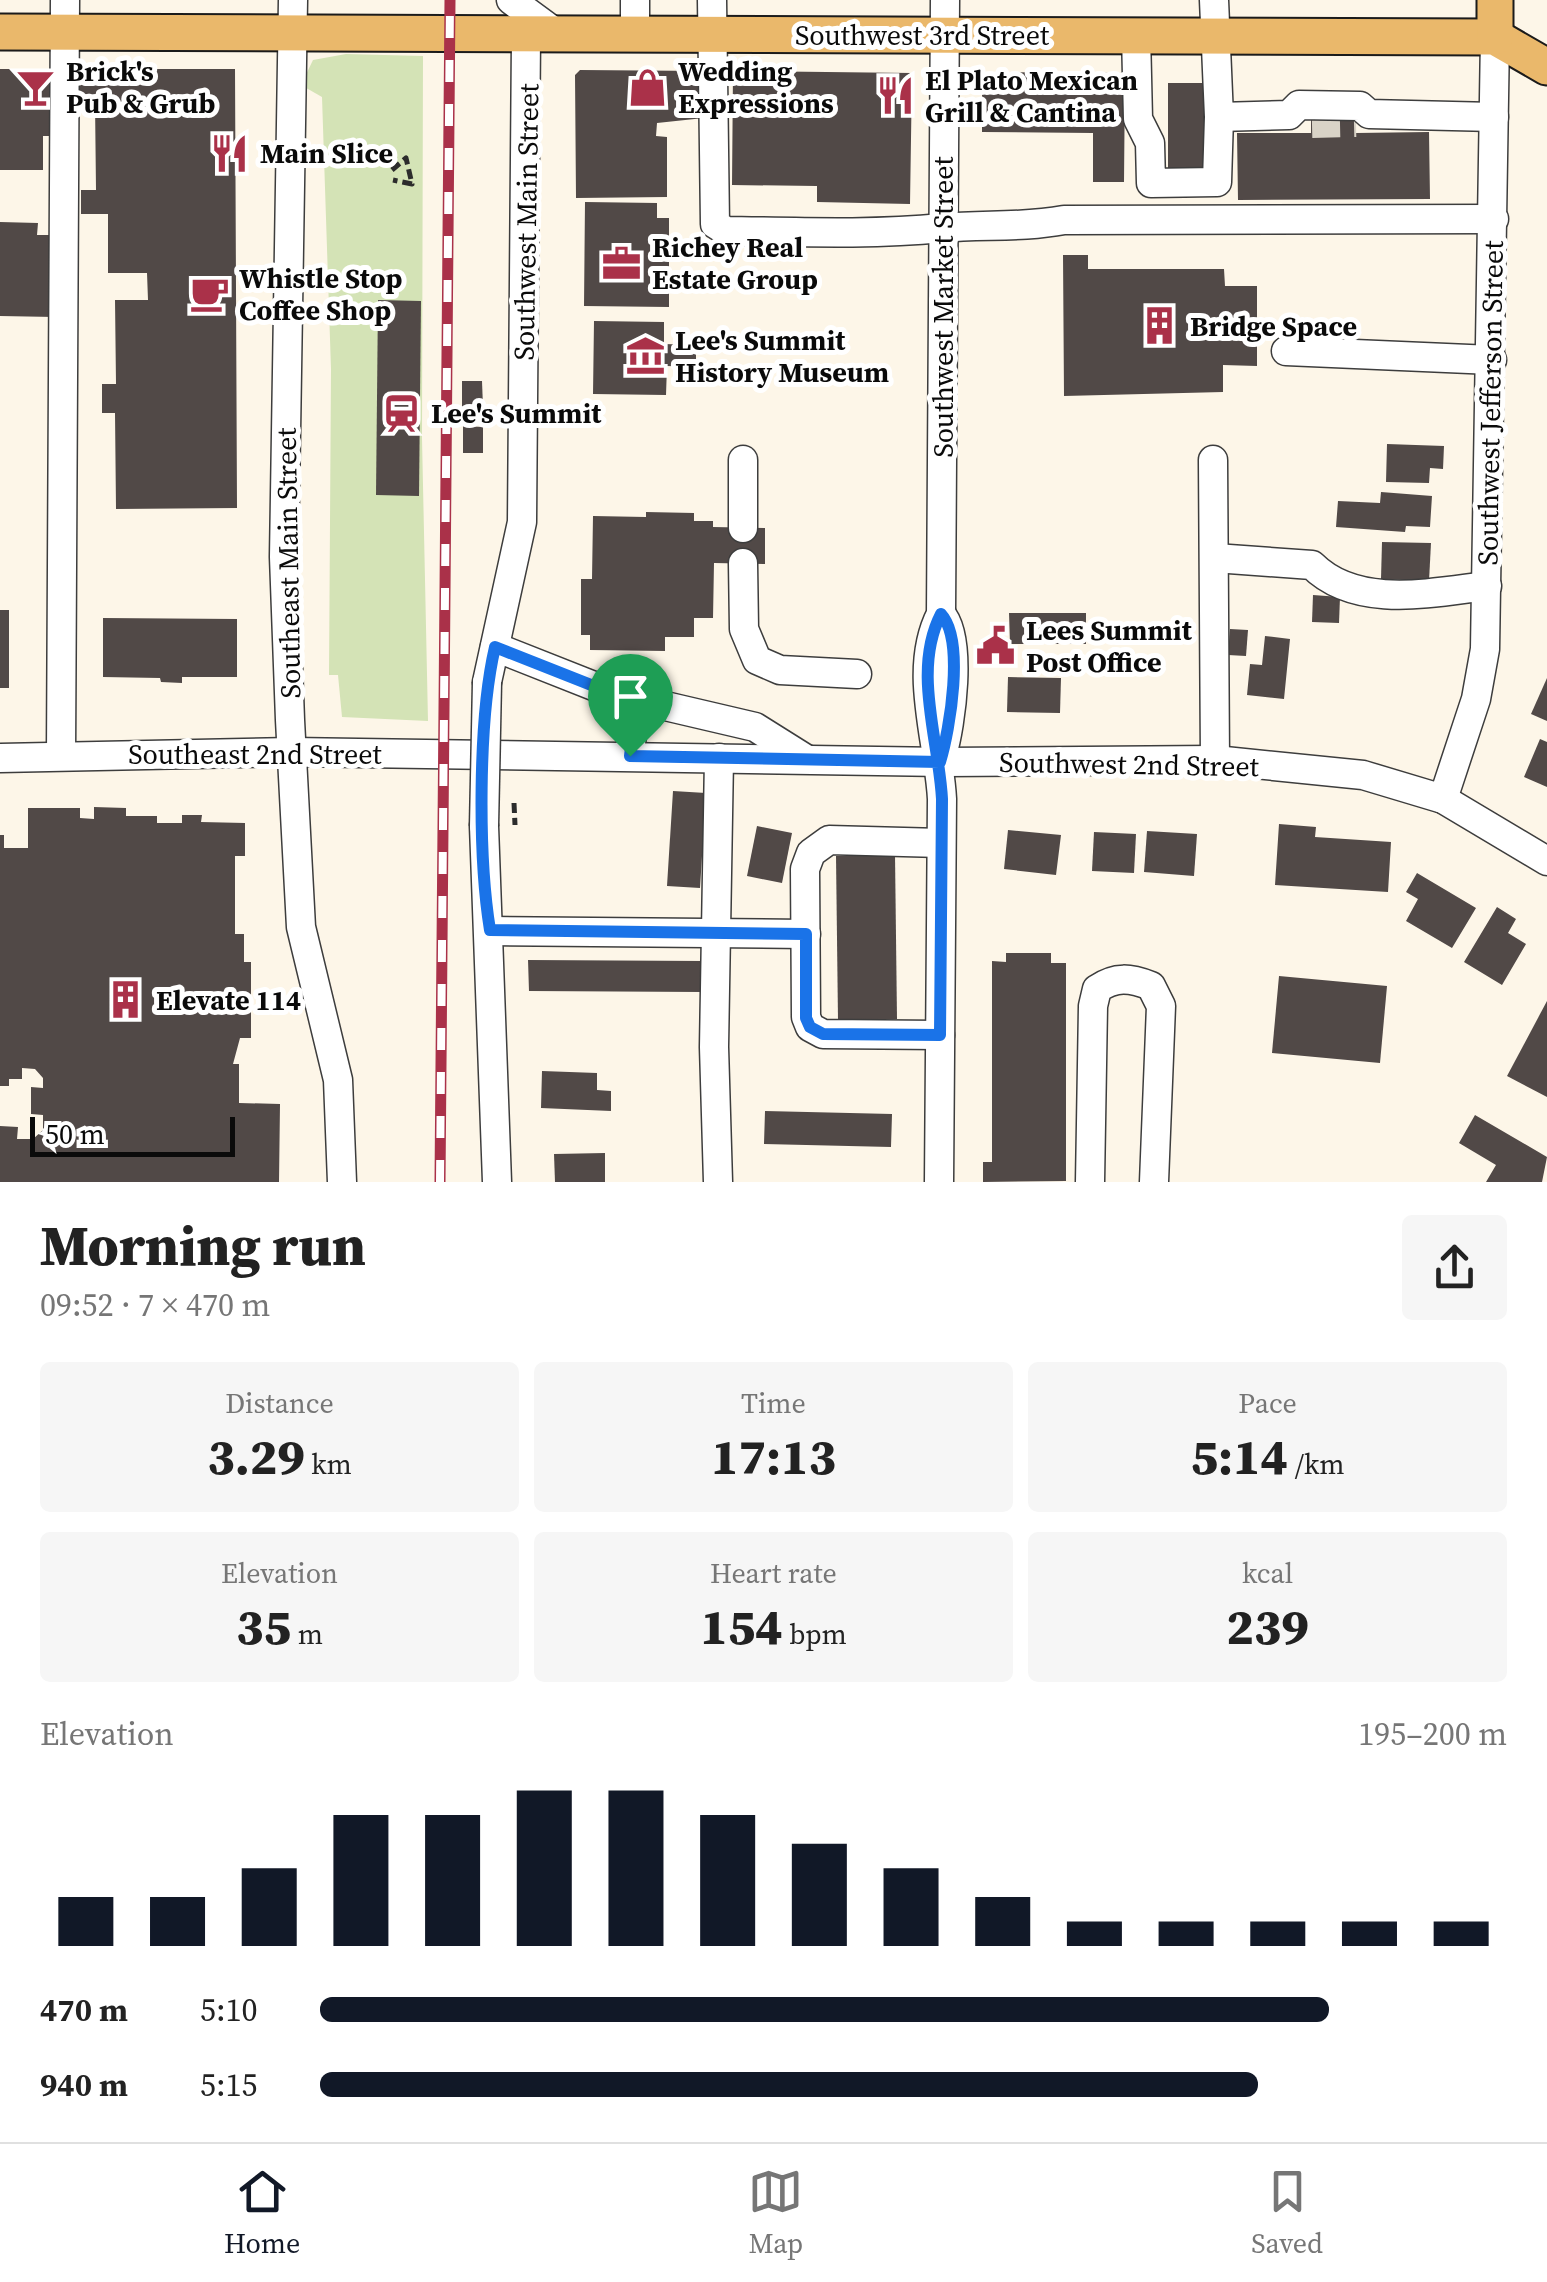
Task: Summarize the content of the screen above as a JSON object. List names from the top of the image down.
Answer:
{
  "streets": {
    "main road": ["Southwest 3rd Street", "Southwest Jefferson Street"],
    "street": [
      "Southwest Main Street",
      "Southwest Market Street",
      "Southeast Main Street",
      "Southeast 2nd Street",
      "Southwest 2nd Street"
    ]
  },
  "crossings": [
    ["Southwest 3rd Street", "Southwest Main Street"],
    ["Southwest 3rd Street", "Southwest Market Street"],
    ["Southwest 3rd Street", "Southwest Jefferson Street"],
    ["Southwest 3rd Street", "Southeast Main Street"],
    ["Southwest Market Street", "Southwest 2nd Street"],
    ["Southwest Jefferson Street", "Southwest 2nd Street"],
    ["Southeast Main Street", "Southeast 2nd Street"],
    ["Southeast 2nd Street", "Southwest 2nd Street"]
  ],
  "places": {
    "bar": ["Brick's Pub & Grub"],
    "shop": ["Wedding Expressions"],
    "restaurant": ["El Plato Mexican Grill & Cantina", "Main Slice"],
    "office": ["Richey Real Estate Group"],
    "cafe": ["Whistle Stop Coffee Shop"],
    "building": ["Bridge Space", "Elevate 114"],
    "museum": ["Lee's Summit History Museum"],
    "station": ["Lee's Summit"],
    "public building": ["Lees Summit Post Office"]
  },
  "scale_bar": "50 m",
  "page": {
    "scale": "50 m",
    "heading": ["Morning run", "09:52 · 7 × 470 m"],
    "stats": [
      ["Distance", "3.29 km"],
      ["Time", "17:13"],
      ["Pace", "5:14 /km"],
      ["Elevation", "35 m"],
      ["Heart rate", "154 bpm"],
      ["kcal", "239"]
    ],
    "chart": ["Elevation", "195–200 m"],
    "list": [
      {
        "name": "470 m",
        "note": "5:10"
      },
      {
        "name": "940 m",
        "note": "5:15"
      }
    ],
    "tabs": ["Home", "Map", "Saved"]
  }
}
